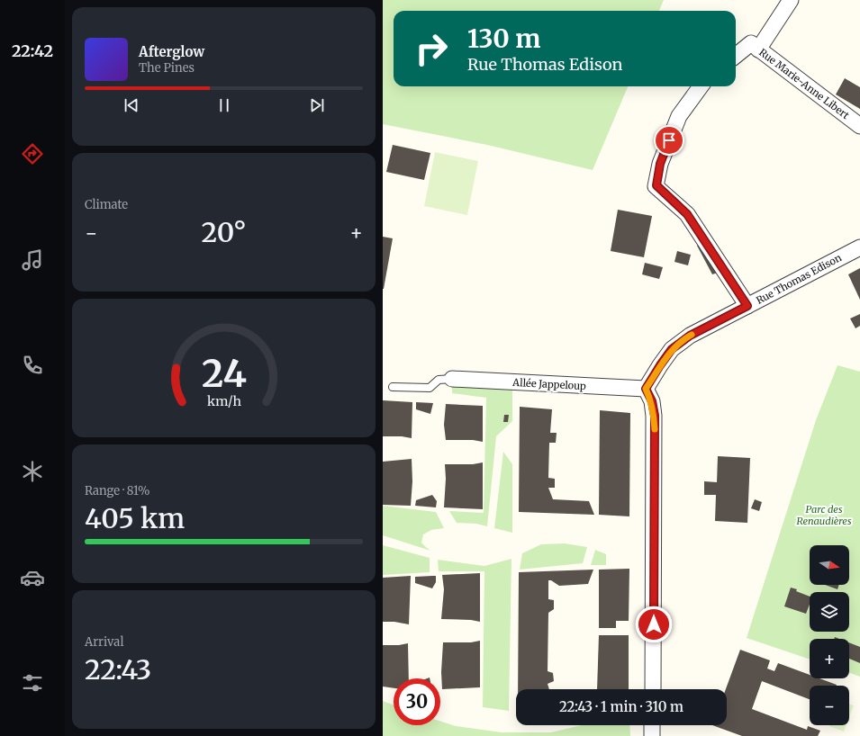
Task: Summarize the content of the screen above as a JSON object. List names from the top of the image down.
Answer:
{
  "streets": {
    "street": ["Rue Marie-Anne Libert", "Rue Thomas Edison", "Allée Jappeloup"]
  },
  "crossings": [
    ["Rue Thomas Edison", "Allée Jappeloup"]
  ],
  "parks": ["Parc des Renaudières"],
  "north": "right",
  "page": {
    "tabs": "22:42",
    "turn": ["130 m", "Rue Thomas Edison"],
    "song": ["Afterglow", "The Pines"],
    "tile": [
      "Climate",
      ["Range · 81%", "405 km"],
      ["Arrival", "22:43"]
    ],
    "heat": ["−", "20°", "+"],
    "map_buttons": ["+", "−"],
    "limit": "30",
    "trip": "22:43 · 1 min · 310 m",
    "gauge": ["24", "km/h"]
  }
}
